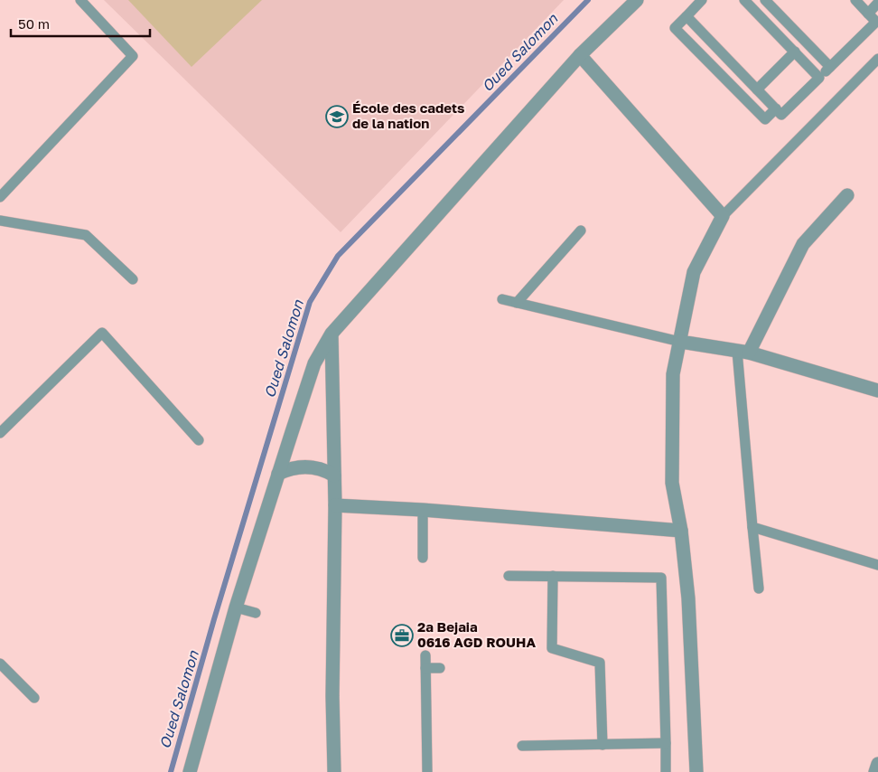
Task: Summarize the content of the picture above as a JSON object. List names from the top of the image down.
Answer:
{
  "water": ["Oued Salomon"],
  "places": {
    "school or university": ["École des cadets de la nation"],
    "office": ["2a Bejaia 0616 AGD ROUHA"]
  },
  "scale_bar": "50 m"
}
